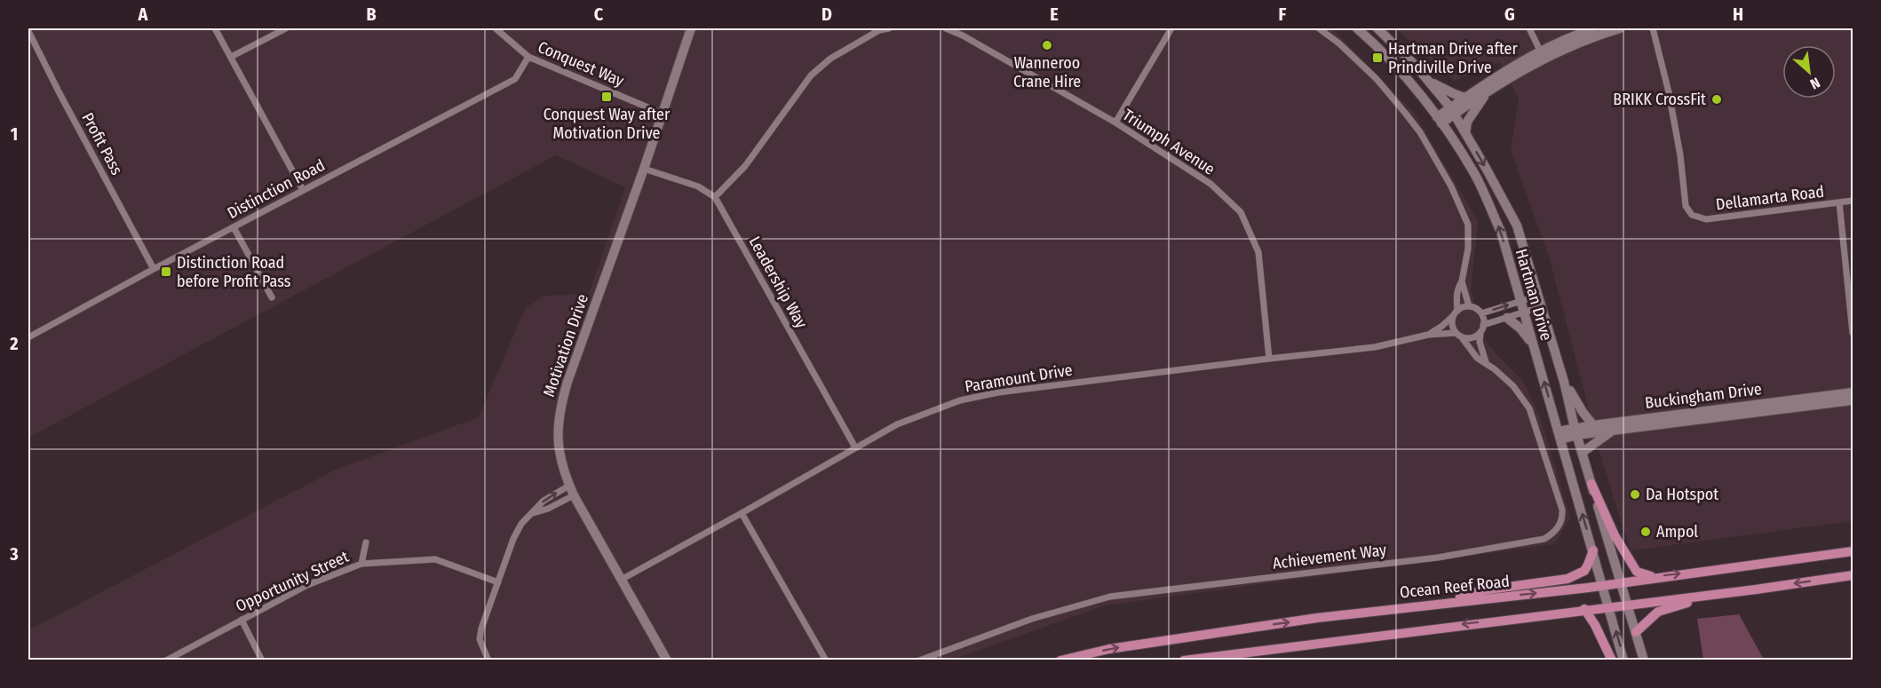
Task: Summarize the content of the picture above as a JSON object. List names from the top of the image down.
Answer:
{
  "streets": {
    "main road": ["Ocean Reef Road"],
    "street": [
      "Conquest Way",
      "Triumph Avenue",
      "Profit Pass",
      "Distinction Road",
      "Dellamarta Road",
      "Leadership Way",
      "Hartman Drive",
      "Motivation Drive",
      "Paramount Drive",
      "Buckingham Drive",
      "Achievement Way",
      "Opportunity Street"
    ]
  },
  "crossings": [
    ["Conquest Way", "Distinction Road"],
    ["Conquest Way", "Motivation Drive"],
    ["Triumph Avenue", "Paramount Drive"],
    ["Profit Pass", "Distinction Road"],
    ["Leadership Way", "Paramount Drive"],
    ["Hartman Drive", "Buckingham Drive"],
    ["Hartman Drive", "Ocean Reef Road"],
    ["Motivation Drive", "Paramount Drive"],
    ["Paramount Drive", "Achievement Way"]
  ],
  "places": {
    "other": [
      "Wanneroo Crane Hire",
      "BRIKK CrossFit",
      "Da Hotspot",
      "Ampol"
    ],
    "transit": ["Hartman Drive after Prindiville Drive", "Conquest Way after Motivation Drive", "Distinction Road before Profit Pass"]
  },
  "north": "bottom right",
  "grid": {
    "columns": [
      "A",
      "B",
      "C",
      "D",
      "E",
      "F",
      "G",
      "H"
    ],
    "rows": ["1", "2", "3"]
  }
}
